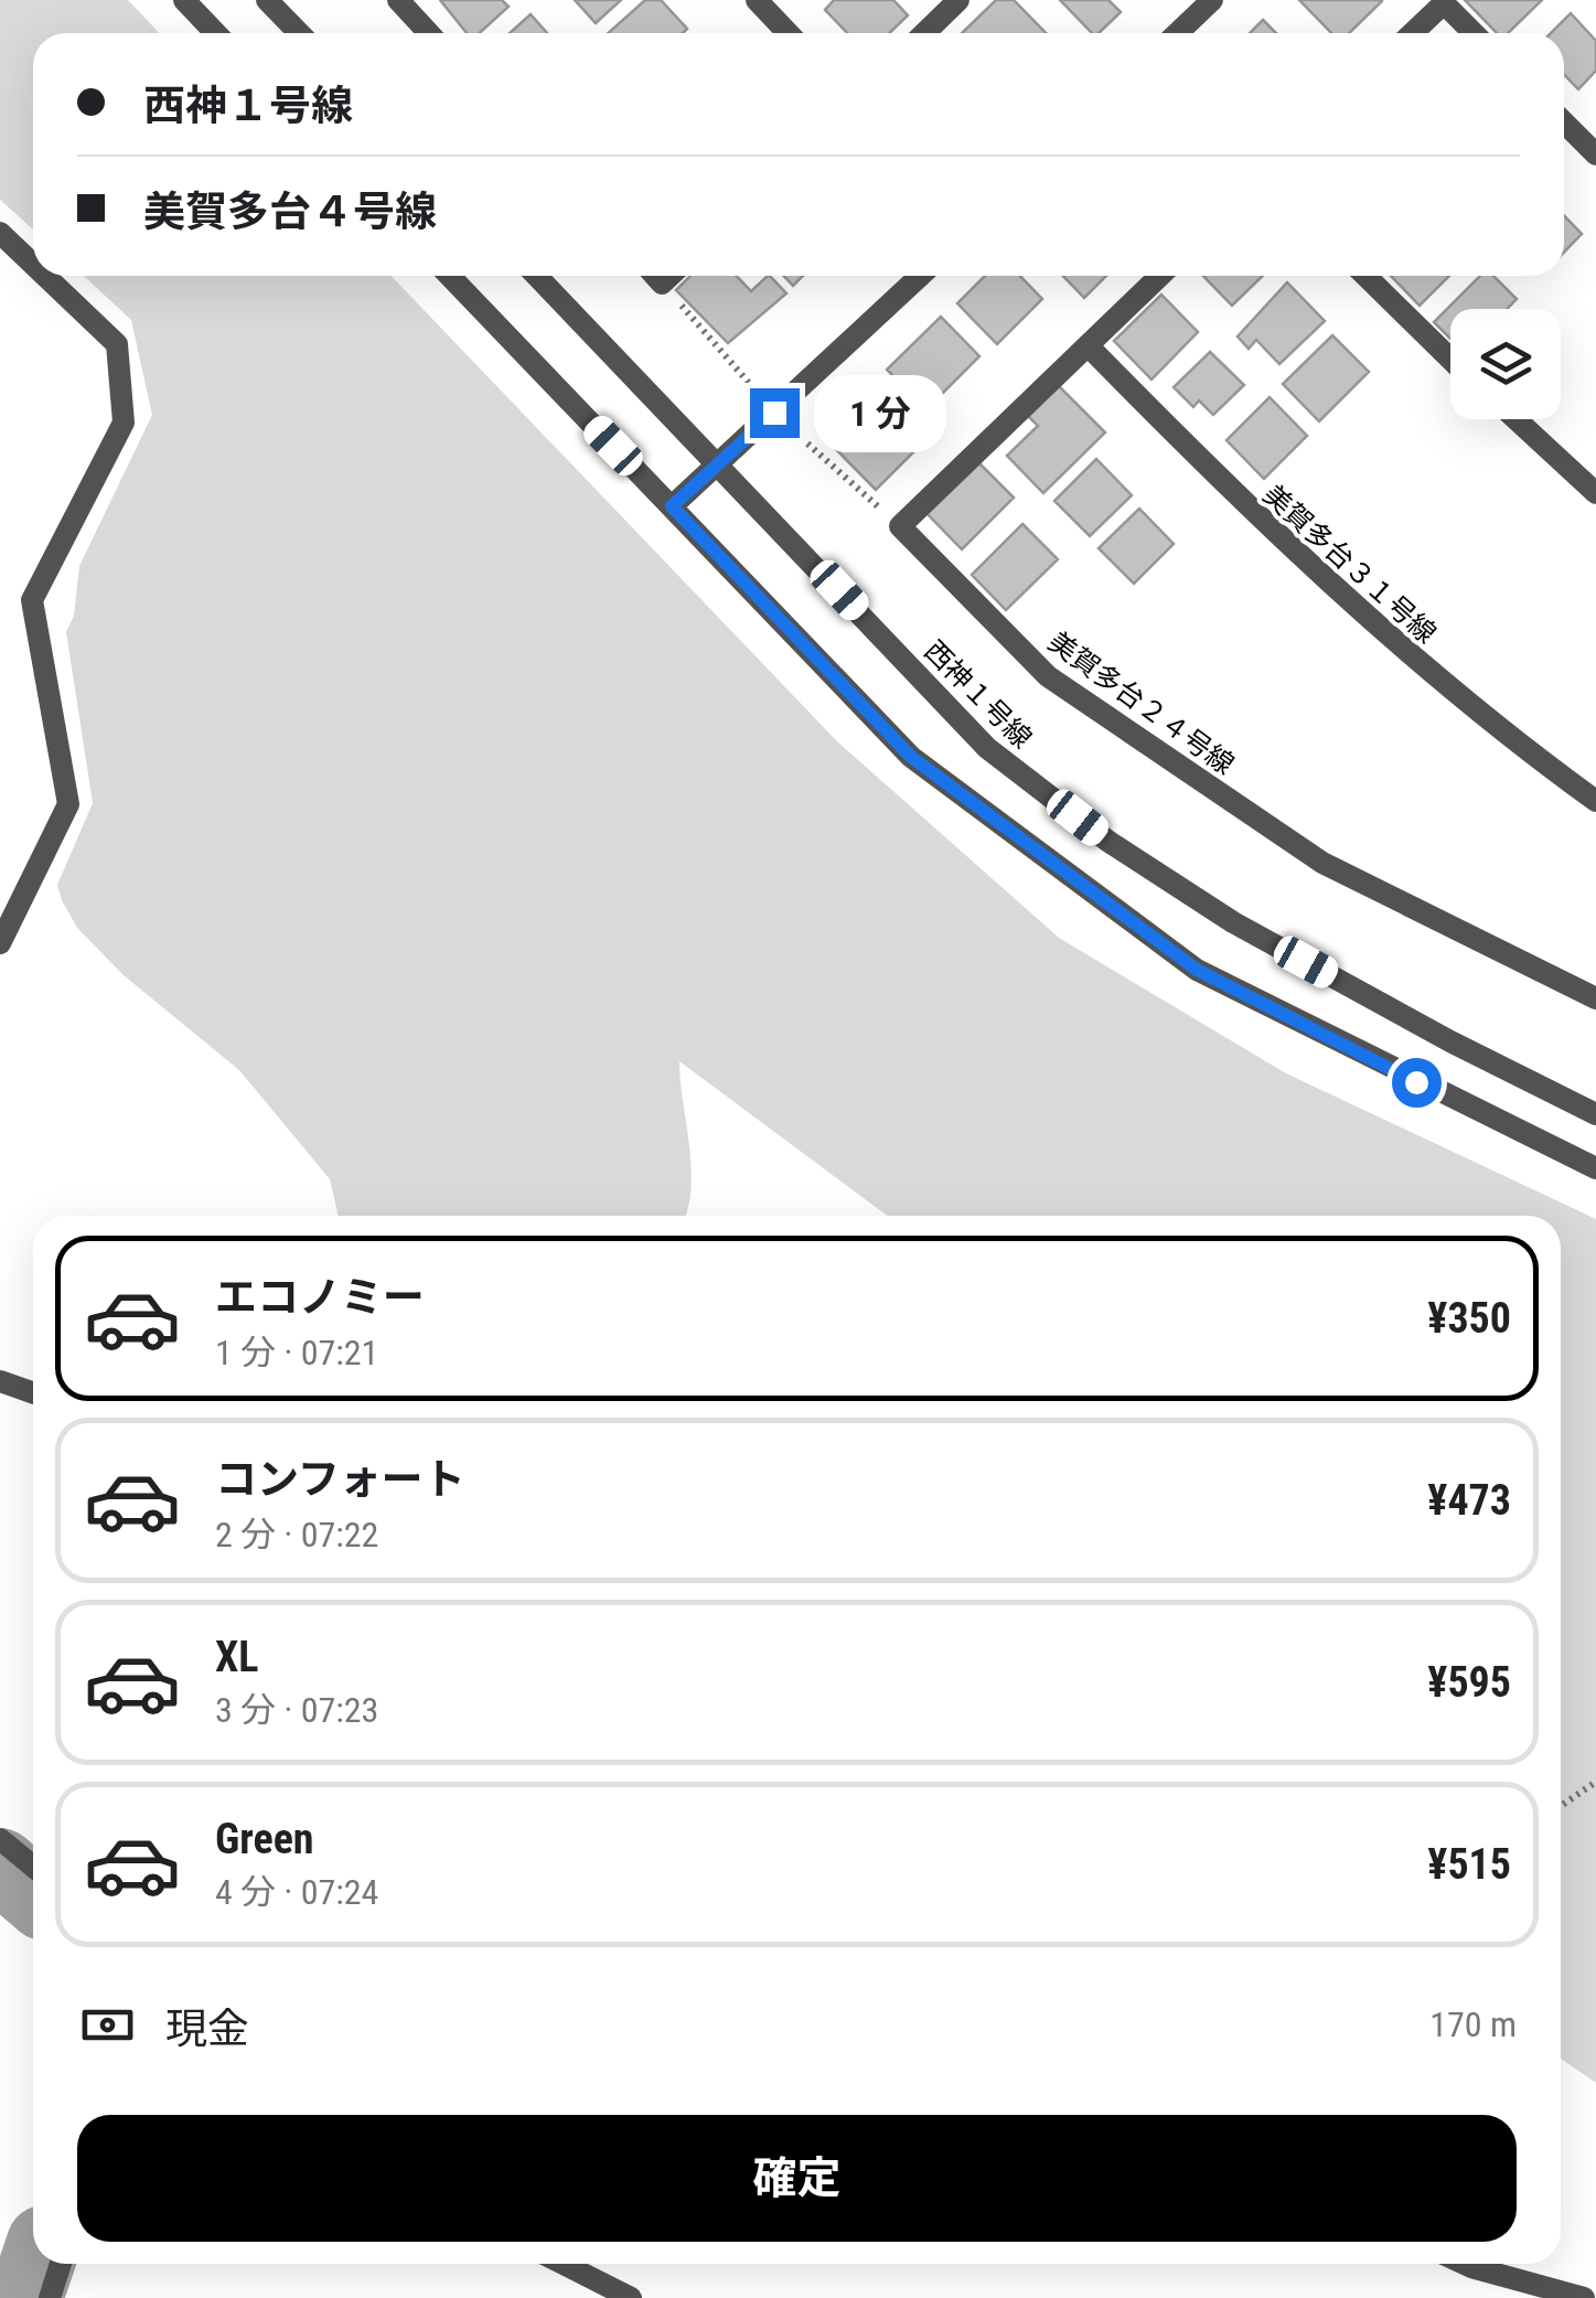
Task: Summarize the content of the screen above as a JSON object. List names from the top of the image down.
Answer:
{
  "streets": {
    "street": ["美賀多台３１号線", "西神１号線", "美賀多台２４号線"]
  },
  "page": {
    "banner": ["西神１号線", "美賀多台４号線"],
    "bubble": "1 分",
    "list": [
      {
        "name": "エコノミー",
        "note": "1 分 · 07:21",
        "value": "¥350"
      },
      {
        "name": "コンフォート",
        "note": "2 分 · 07:22",
        "value": "¥473"
      },
      {
        "name": "XL",
        "note": "3 分 · 07:23",
        "value": "¥595"
      },
      {
        "name": "Green",
        "note": "4 分 · 07:24",
        "value": "¥515"
      }
    ],
    "pay": ["現金", "170 m"],
    "buttons": "確定"
  }
}
